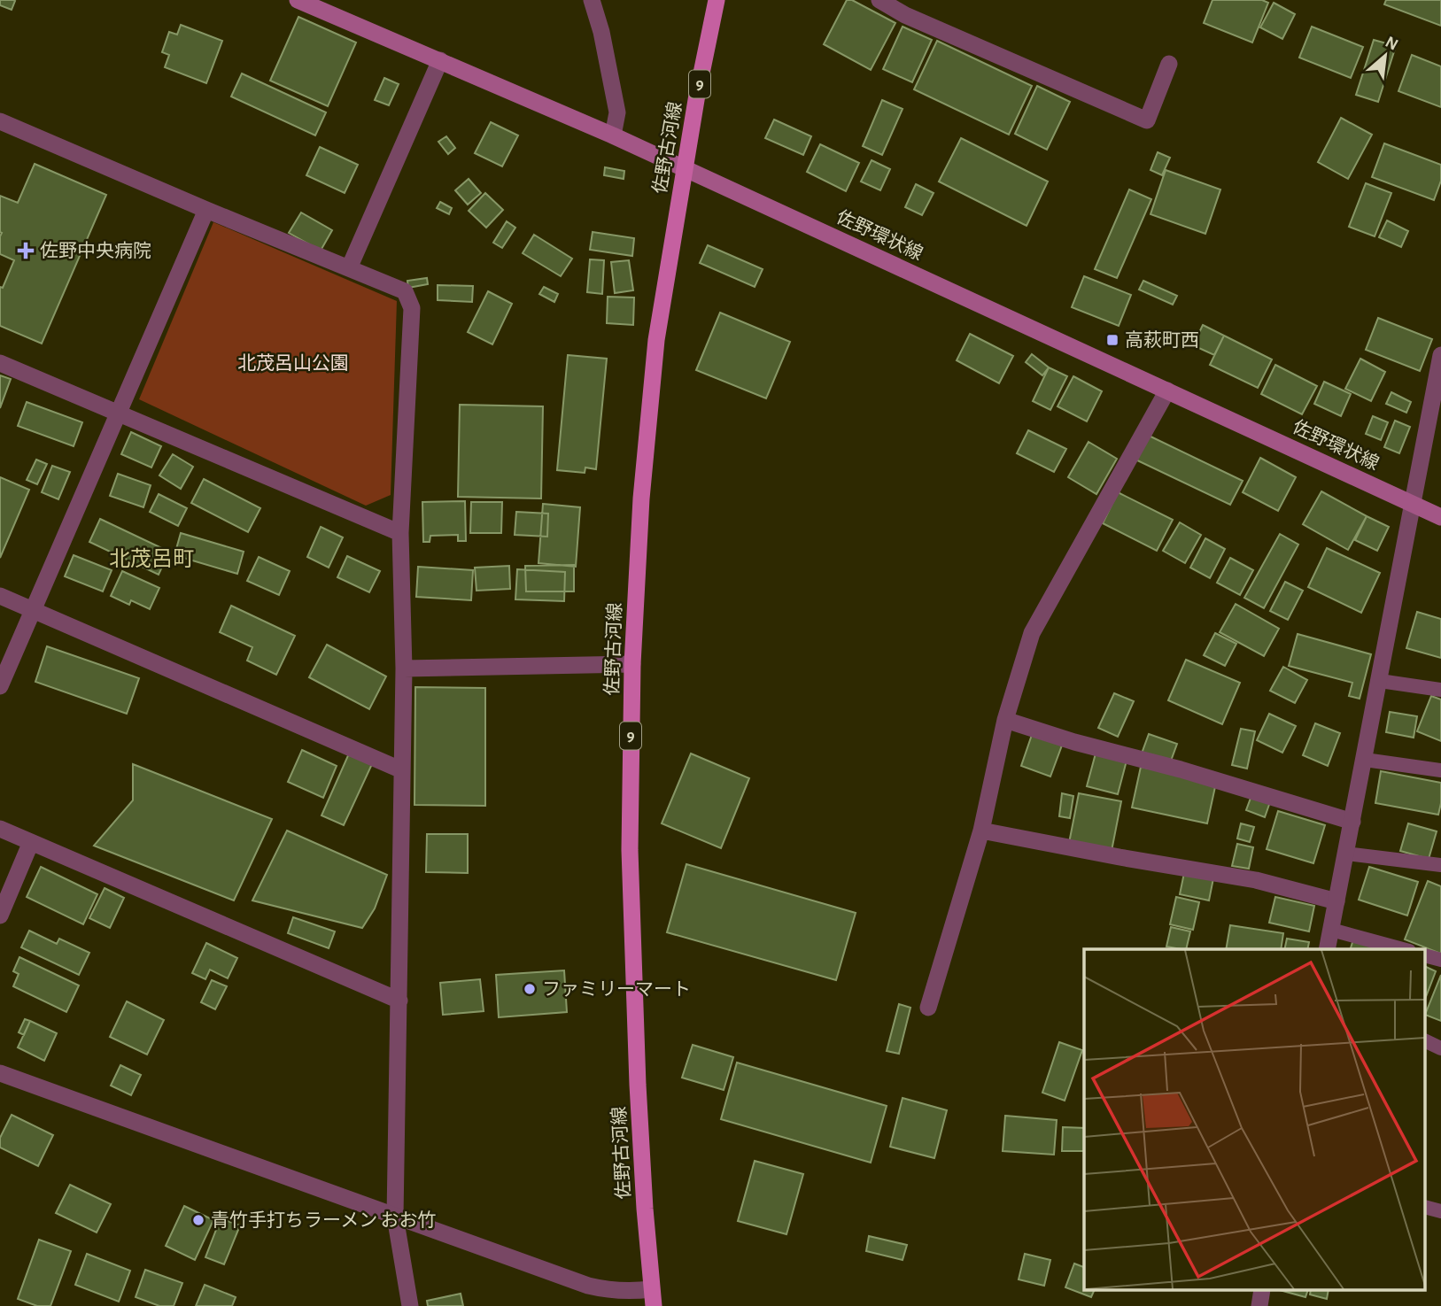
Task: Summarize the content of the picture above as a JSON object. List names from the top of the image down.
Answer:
{
  "streets": {
    "main road": ["9", "佐野古河線", "佐野環状線"]
  },
  "crossings": [
    ["佐野古河線", "佐野環状線"]
  ],
  "districts": ["北茂呂町"],
  "parks": ["北茂呂山公園"],
  "places": {
    "health": ["佐野中央病院"],
    "transit": ["高萩町西"],
    "other": ["ファミリーマート", "青竹手打ちラーメン おお竹"]
  },
  "north": "top right"
}
